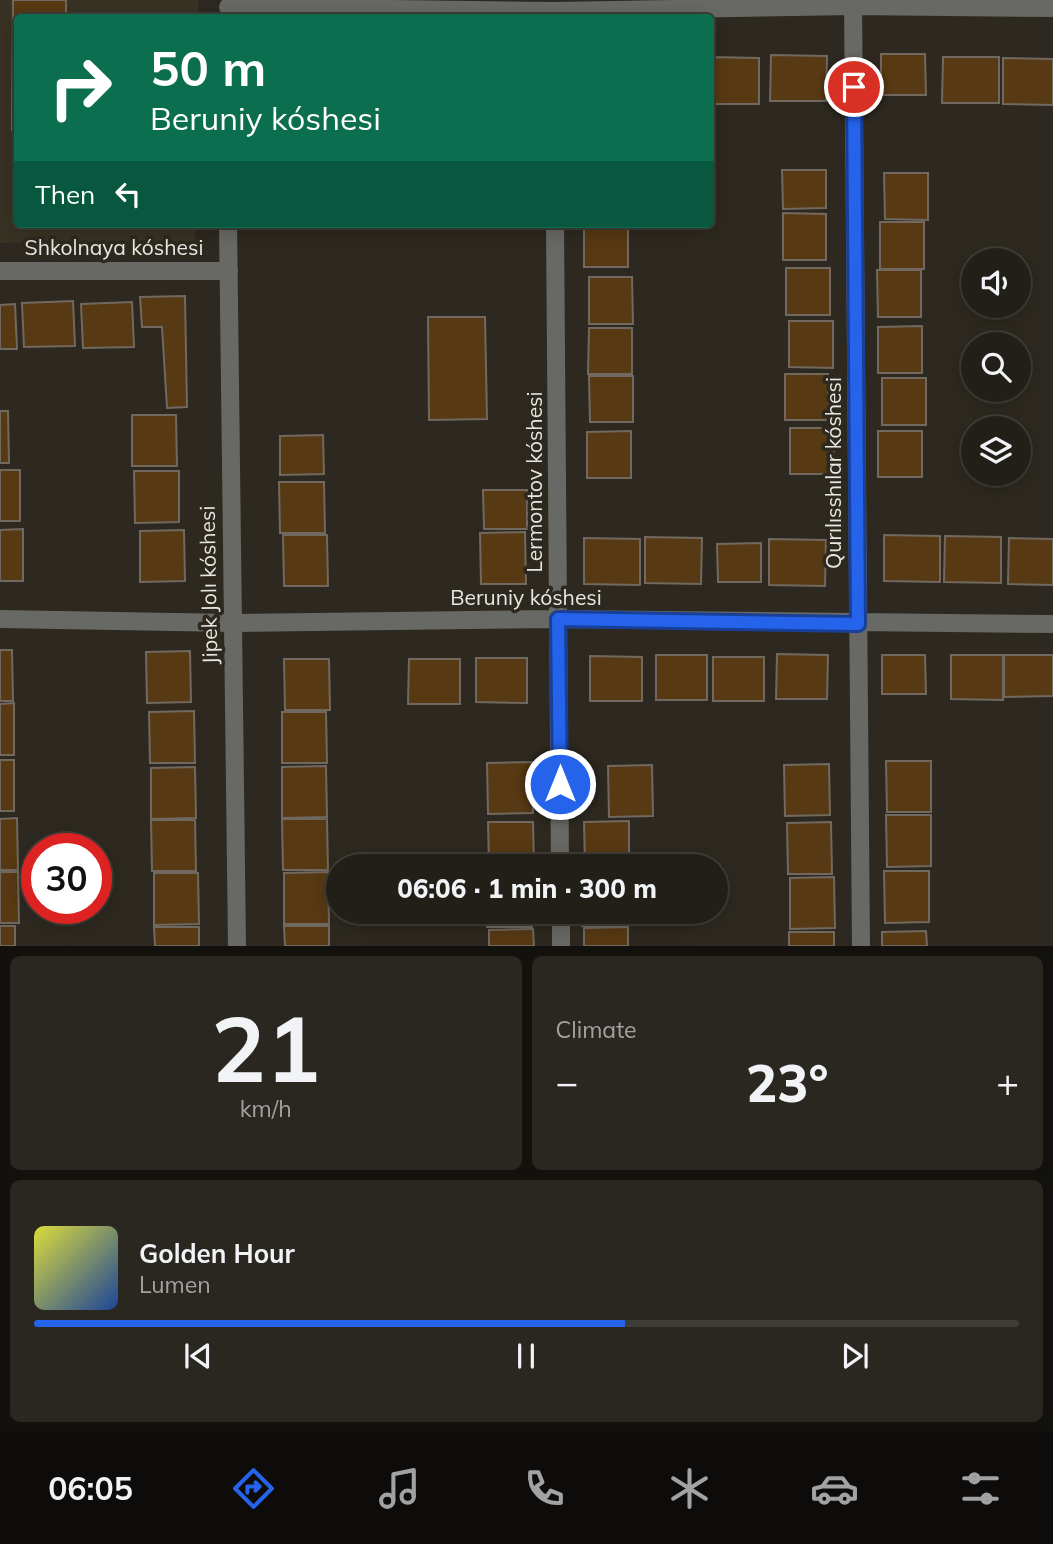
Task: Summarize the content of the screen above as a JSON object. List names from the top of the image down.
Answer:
{
  "streets": {
    "street": [
      "Shkolnaya kóshesi",
      "Qurılısshılar kóshesi",
      "Lermontov kóshesi",
      "Jipek Jolı kóshesi",
      "Beruniy kóshesi"
    ]
  },
  "crossings": [
    ["Shkolnaya kóshesi", "Jipek Jolı kóshesi"],
    ["Qurılısshılar kóshesi", "Beruniy kóshesi"],
    ["Lermontov kóshesi", "Beruniy kóshesi"],
    ["Jipek Jolı kóshesi", "Beruniy kóshesi"]
  ],
  "page": {
    "turn": ["50 m", "Beruniy kóshesi"],
    "then": "Then",
    "limit": "30",
    "trip": "06:06 · 1 min · 300 m",
    "tile": [
      ["21", "km/h"],
      "Climate"
    ],
    "heat": ["−", "23°", "+"],
    "song": ["Golden Hour", "Lumen"],
    "tabs": "06:05"
  }
}
